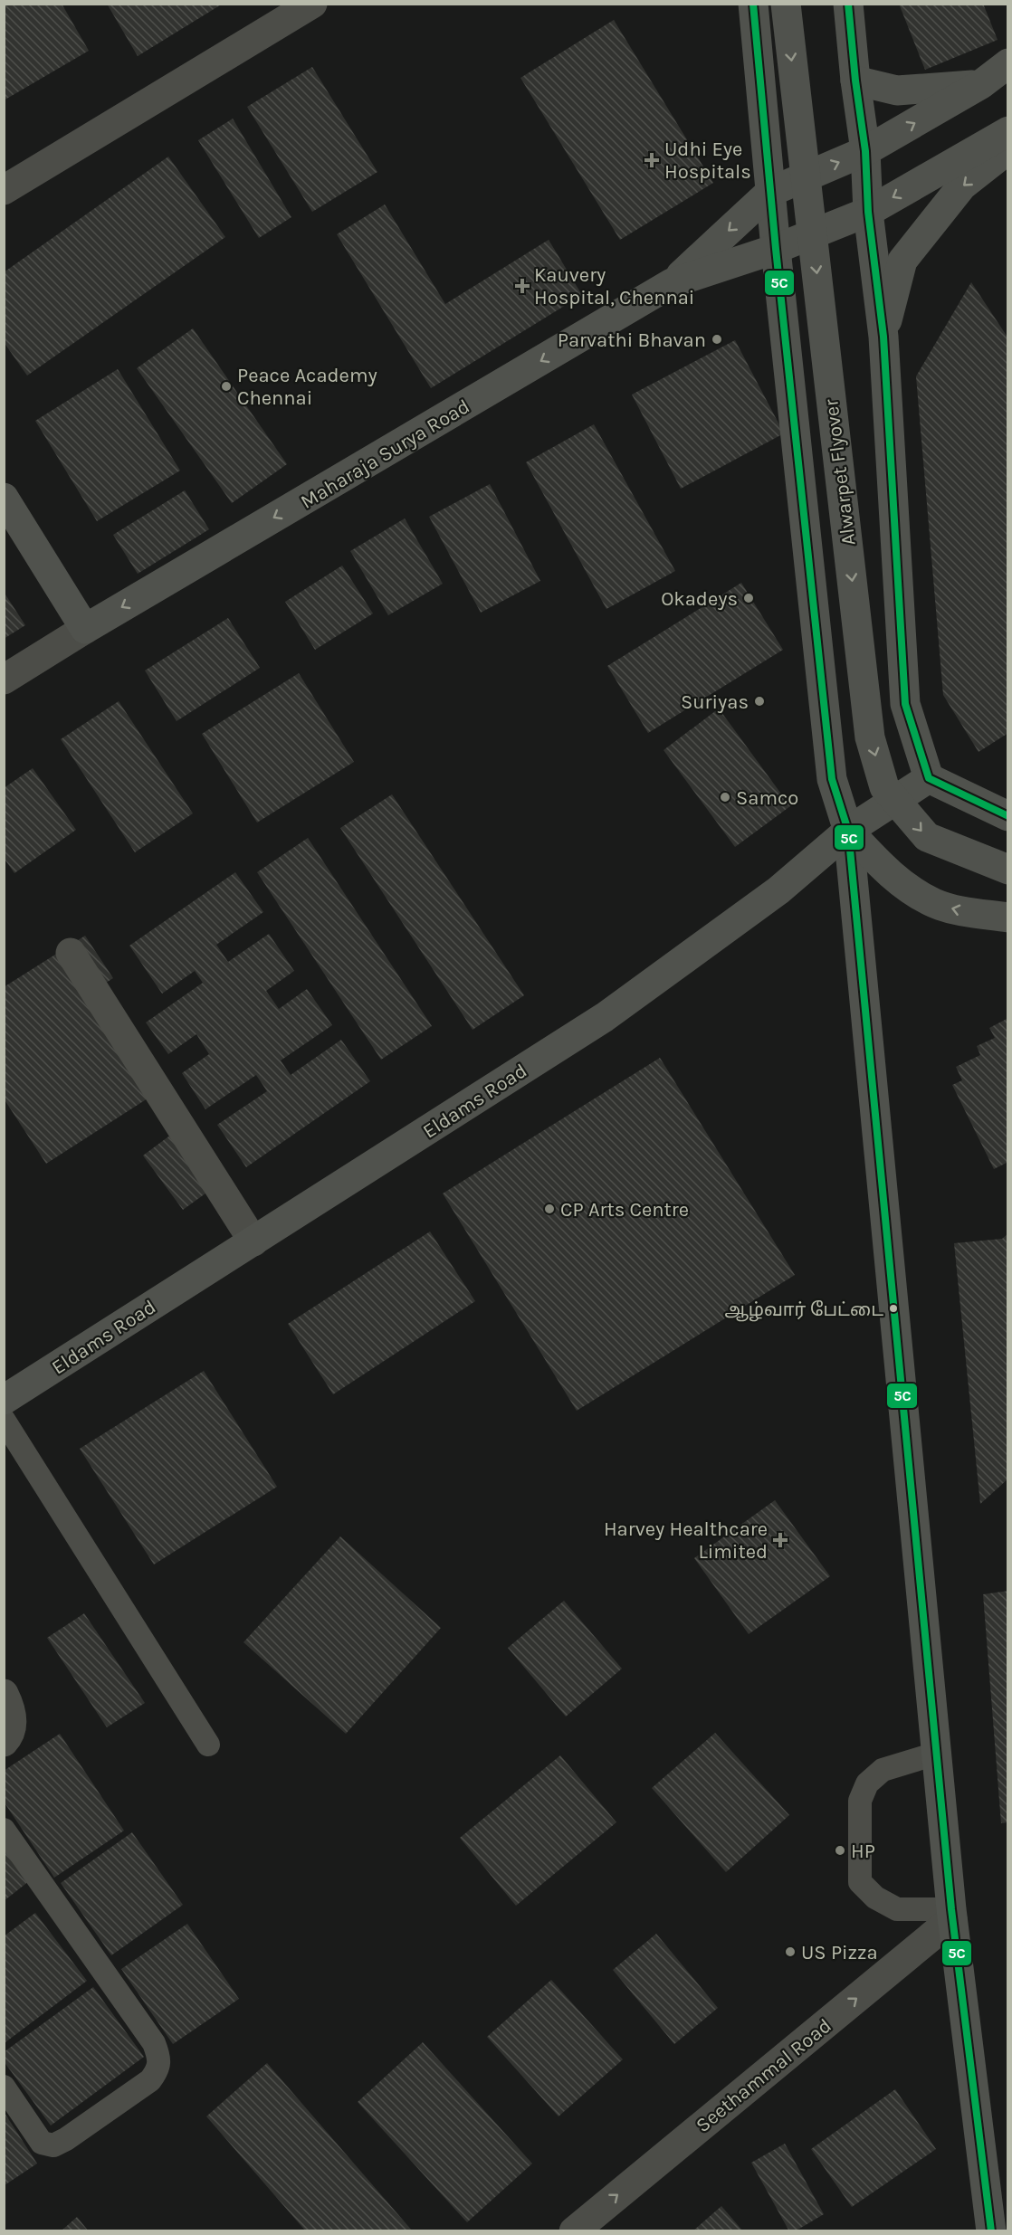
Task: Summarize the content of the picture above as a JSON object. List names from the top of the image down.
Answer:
{
  "streets": {
    "main road": ["Maharaja Surya Road", "Alwarpet Flyover", "Eldams Road"],
    "street": ["Seethammal Road"]
  },
  "one_way": ["Maharaja Surya Road", "Seethammal Road"],
  "places": {
    "health": ["Udhi Eye Hospitals", "Kauvery Hospital, Chennai", "Harvey Healthcare Limited"],
    "other": [
      "Parvathi Bhavan",
      "Peace Academy Chennai",
      "Okadeys",
      "Suriyas",
      "Samco",
      "CP Arts Centre",
      "ஆழ்வார் பேட்டை",
      "HP",
      "US Pizza"
    ]
  },
  "lines": ["transit line 5C"]
}
